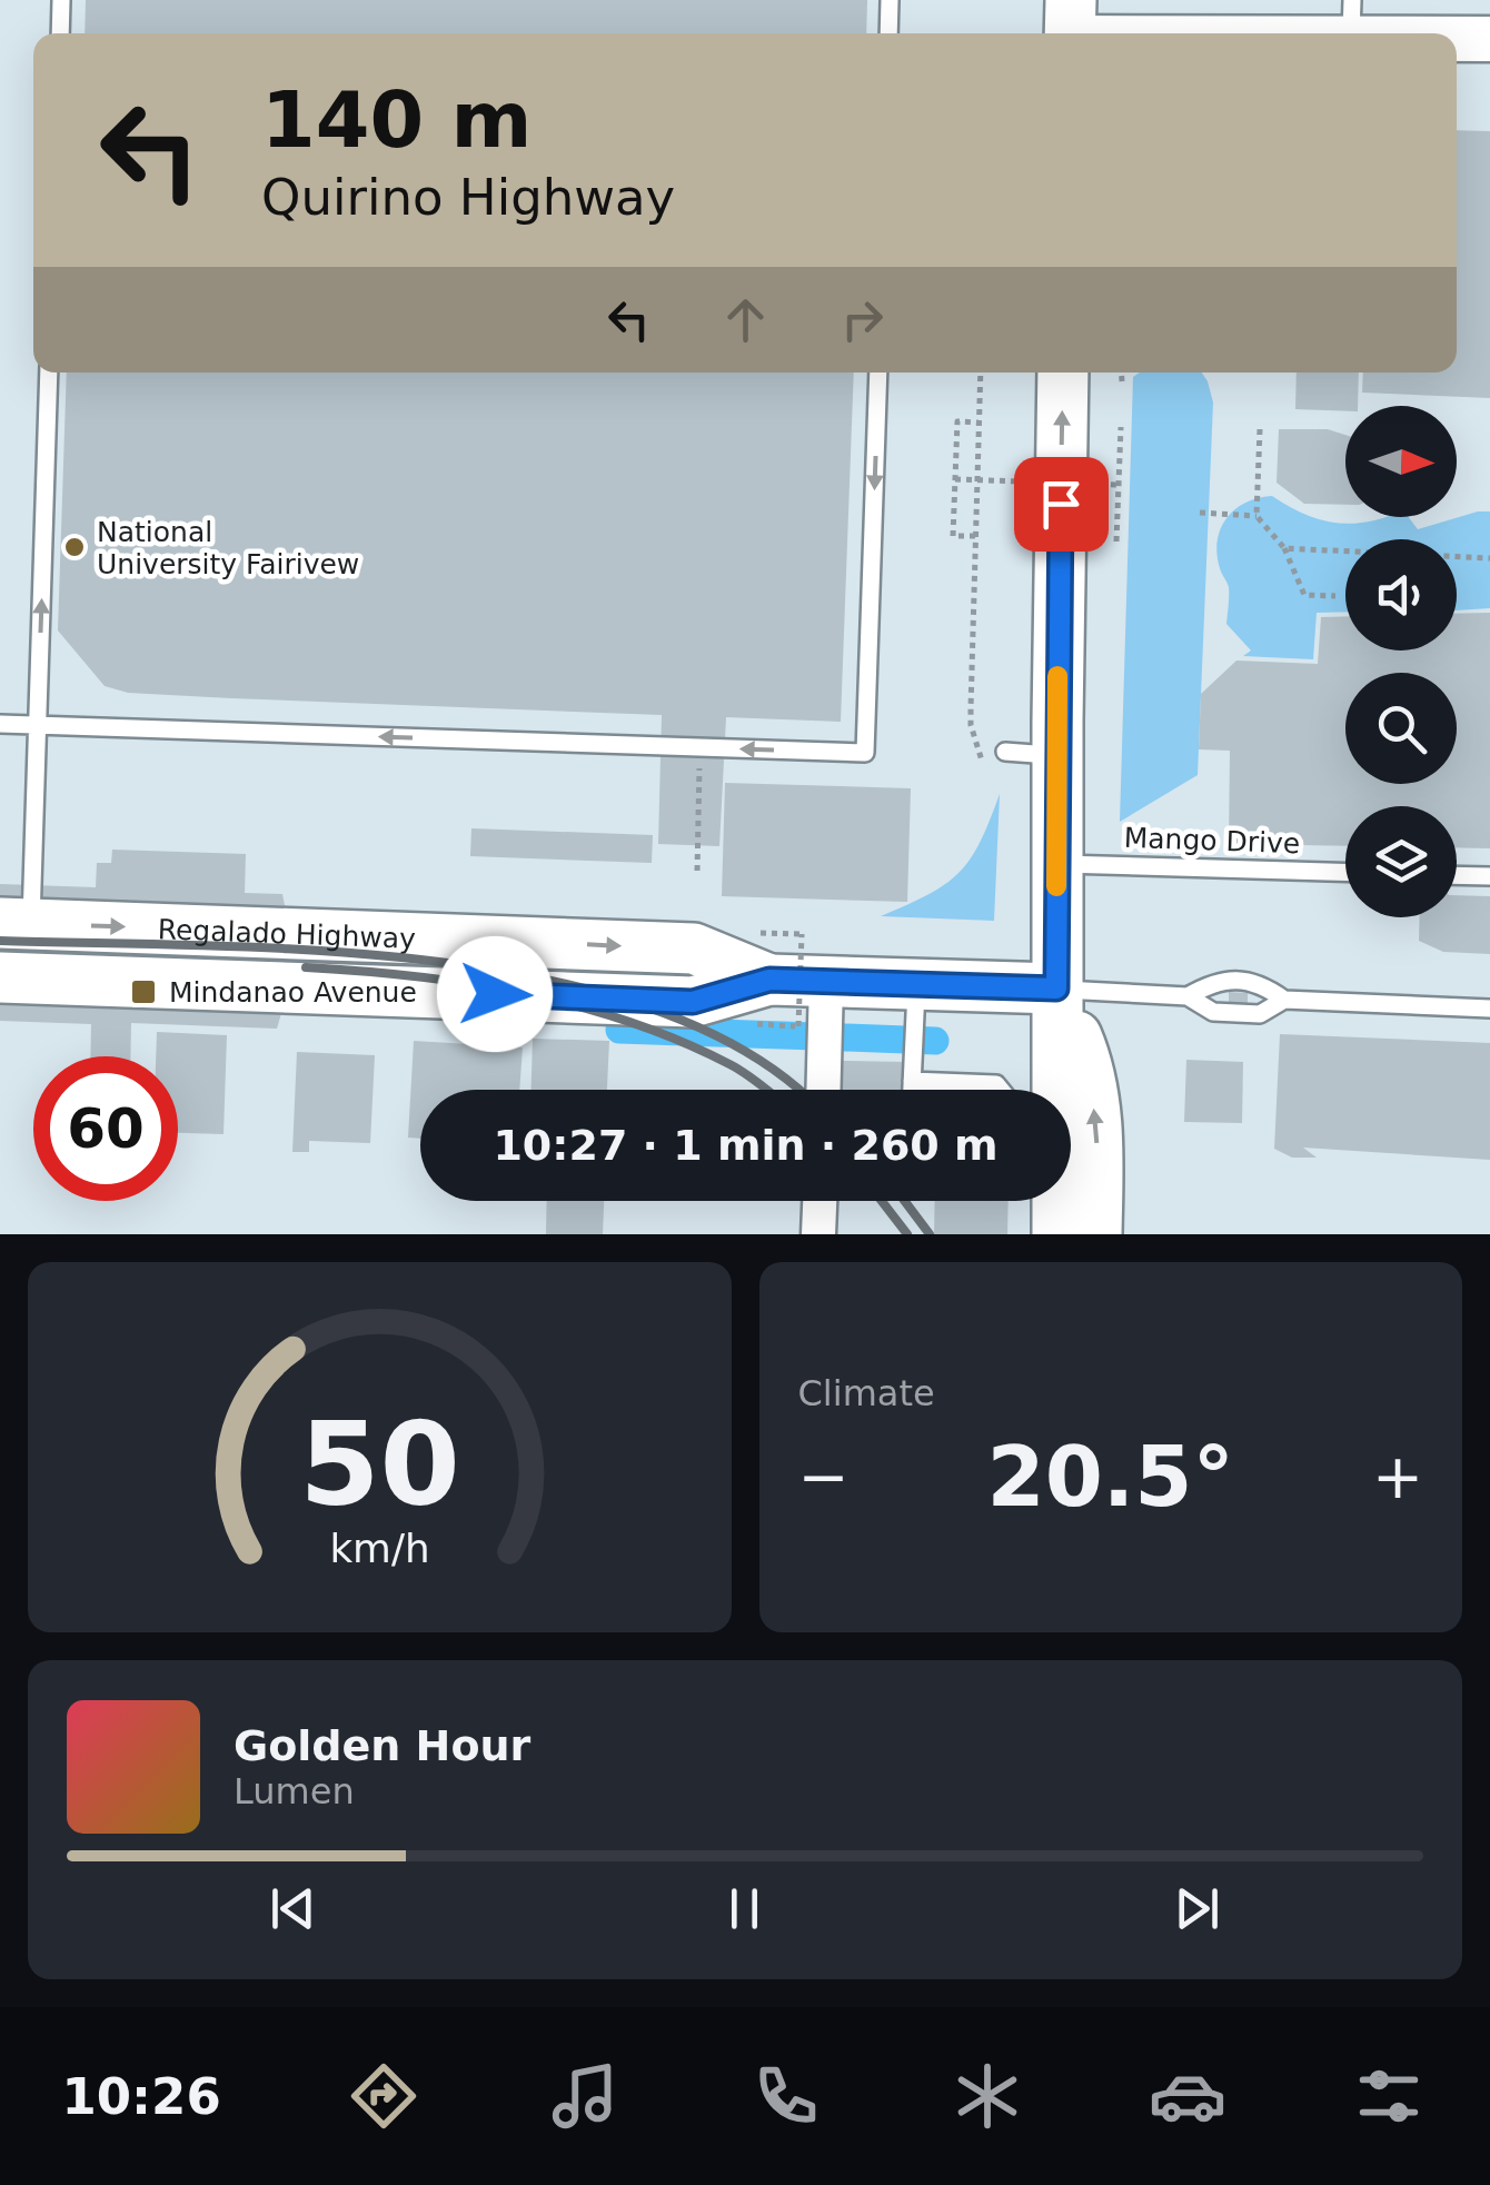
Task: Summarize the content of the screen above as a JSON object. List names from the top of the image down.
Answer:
{
  "streets": {
    "main road": ["Regalado Highway"],
    "lane": ["Mango Drive"]
  },
  "places": {
    "other": ["National University Fairivew"],
    "transit": ["Mindanao Avenue"]
  },
  "north": "right",
  "page": {
    "turn": ["140 m", "Quirino Highway"],
    "limit": "60",
    "trip": "10:27 · 1 min · 260 m",
    "tile": "Climate",
    "heat": ["−", "20.5°", "+"],
    "song": ["Golden Hour", "Lumen"],
    "tabs": "10:26",
    "gauge": ["50", "km/h"]
  }
}
